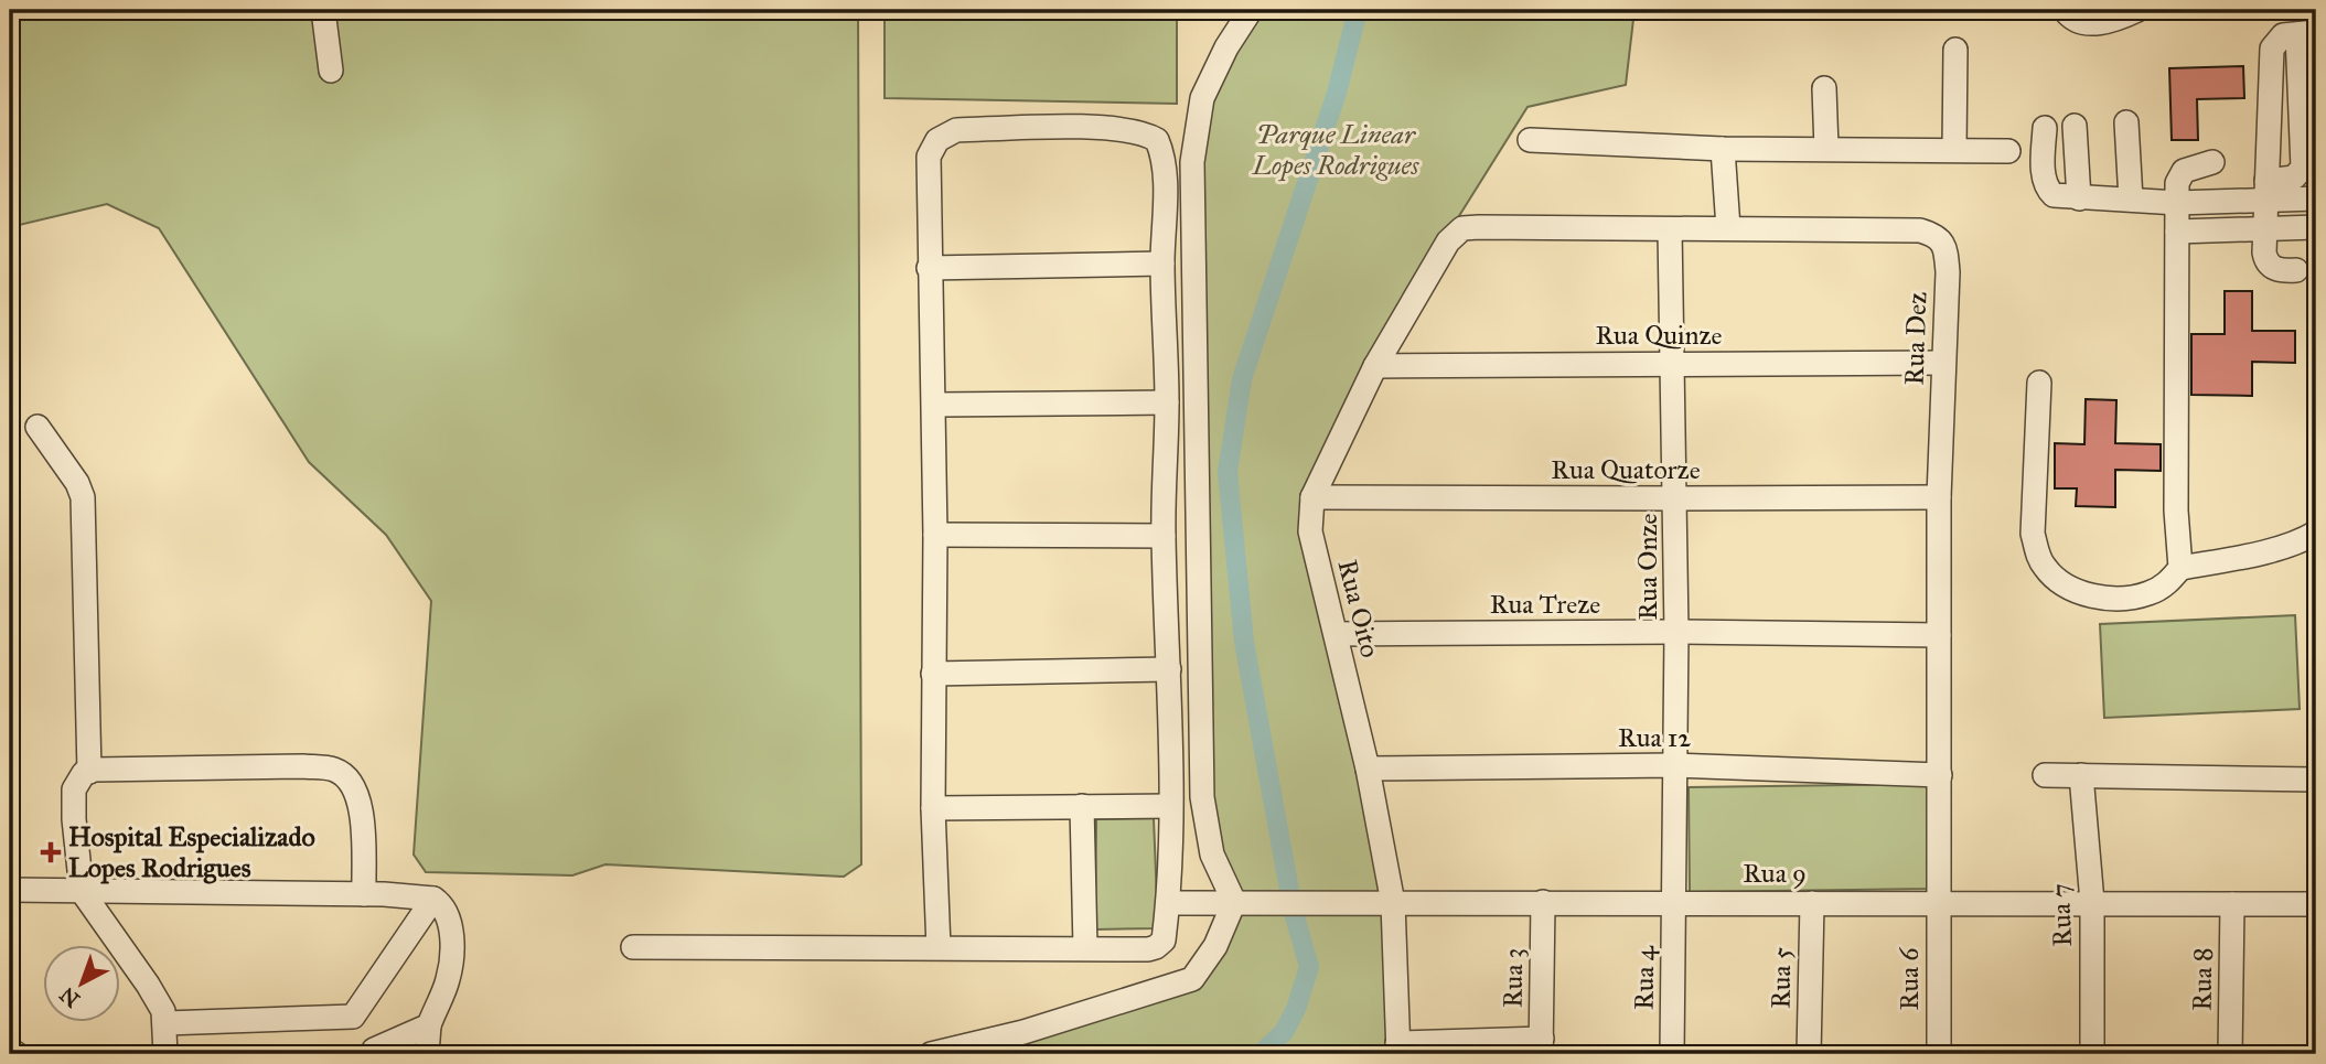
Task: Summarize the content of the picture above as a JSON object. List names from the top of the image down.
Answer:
{
  "streets": {
    "street": [
      "Rua Quinze",
      "Rua Dez",
      "Rua Quatorze",
      "Rua Onze",
      "Rua Treze",
      "Rua Oito",
      "Rua 12",
      "Rua 9",
      "Rua 7",
      "Rua 3",
      "Rua 4",
      "Rua 5",
      "Rua 6",
      "Rua 8"
    ]
  },
  "crossings": [
    ["Rua Quinze", "Rua Dez"],
    ["Rua Quinze", "Rua Onze"],
    ["Rua Quinze", "Rua Oito"],
    ["Rua Dez", "Rua Quatorze"],
    ["Rua Dez", "Rua Onze"],
    ["Rua Dez", "Rua Treze"],
    ["Rua Dez", "Rua Oito"],
    ["Rua Dez", "Rua 12"],
    ["Rua Dez", "Rua 9"],
    ["Rua Dez", "Rua 6"],
    ["Rua Quatorze", "Rua Onze"],
    ["Rua Quatorze", "Rua Oito"],
    ["Rua Onze", "Rua Treze"],
    ["Rua Onze", "Rua 12"],
    ["Rua Onze", "Rua 9"],
    ["Rua Onze", "Rua 4"],
    ["Rua Treze", "Rua Oito"],
    ["Rua Oito", "Rua 12"],
    ["Rua Oito", "Rua 9"],
    ["Rua 9", "Rua 7"],
    ["Rua 9", "Rua 3"],
    ["Rua 9", "Rua 4"],
    ["Rua 9", "Rua 5"],
    ["Rua 9", "Rua 6"],
    ["Rua 9", "Rua 8"]
  ],
  "parks": ["Parque Linear Lopes Rodrigues"],
  "places": {
    "health": ["Hospital Especializado Lopes Rodrigues"]
  },
  "north": "bottom left"
}
